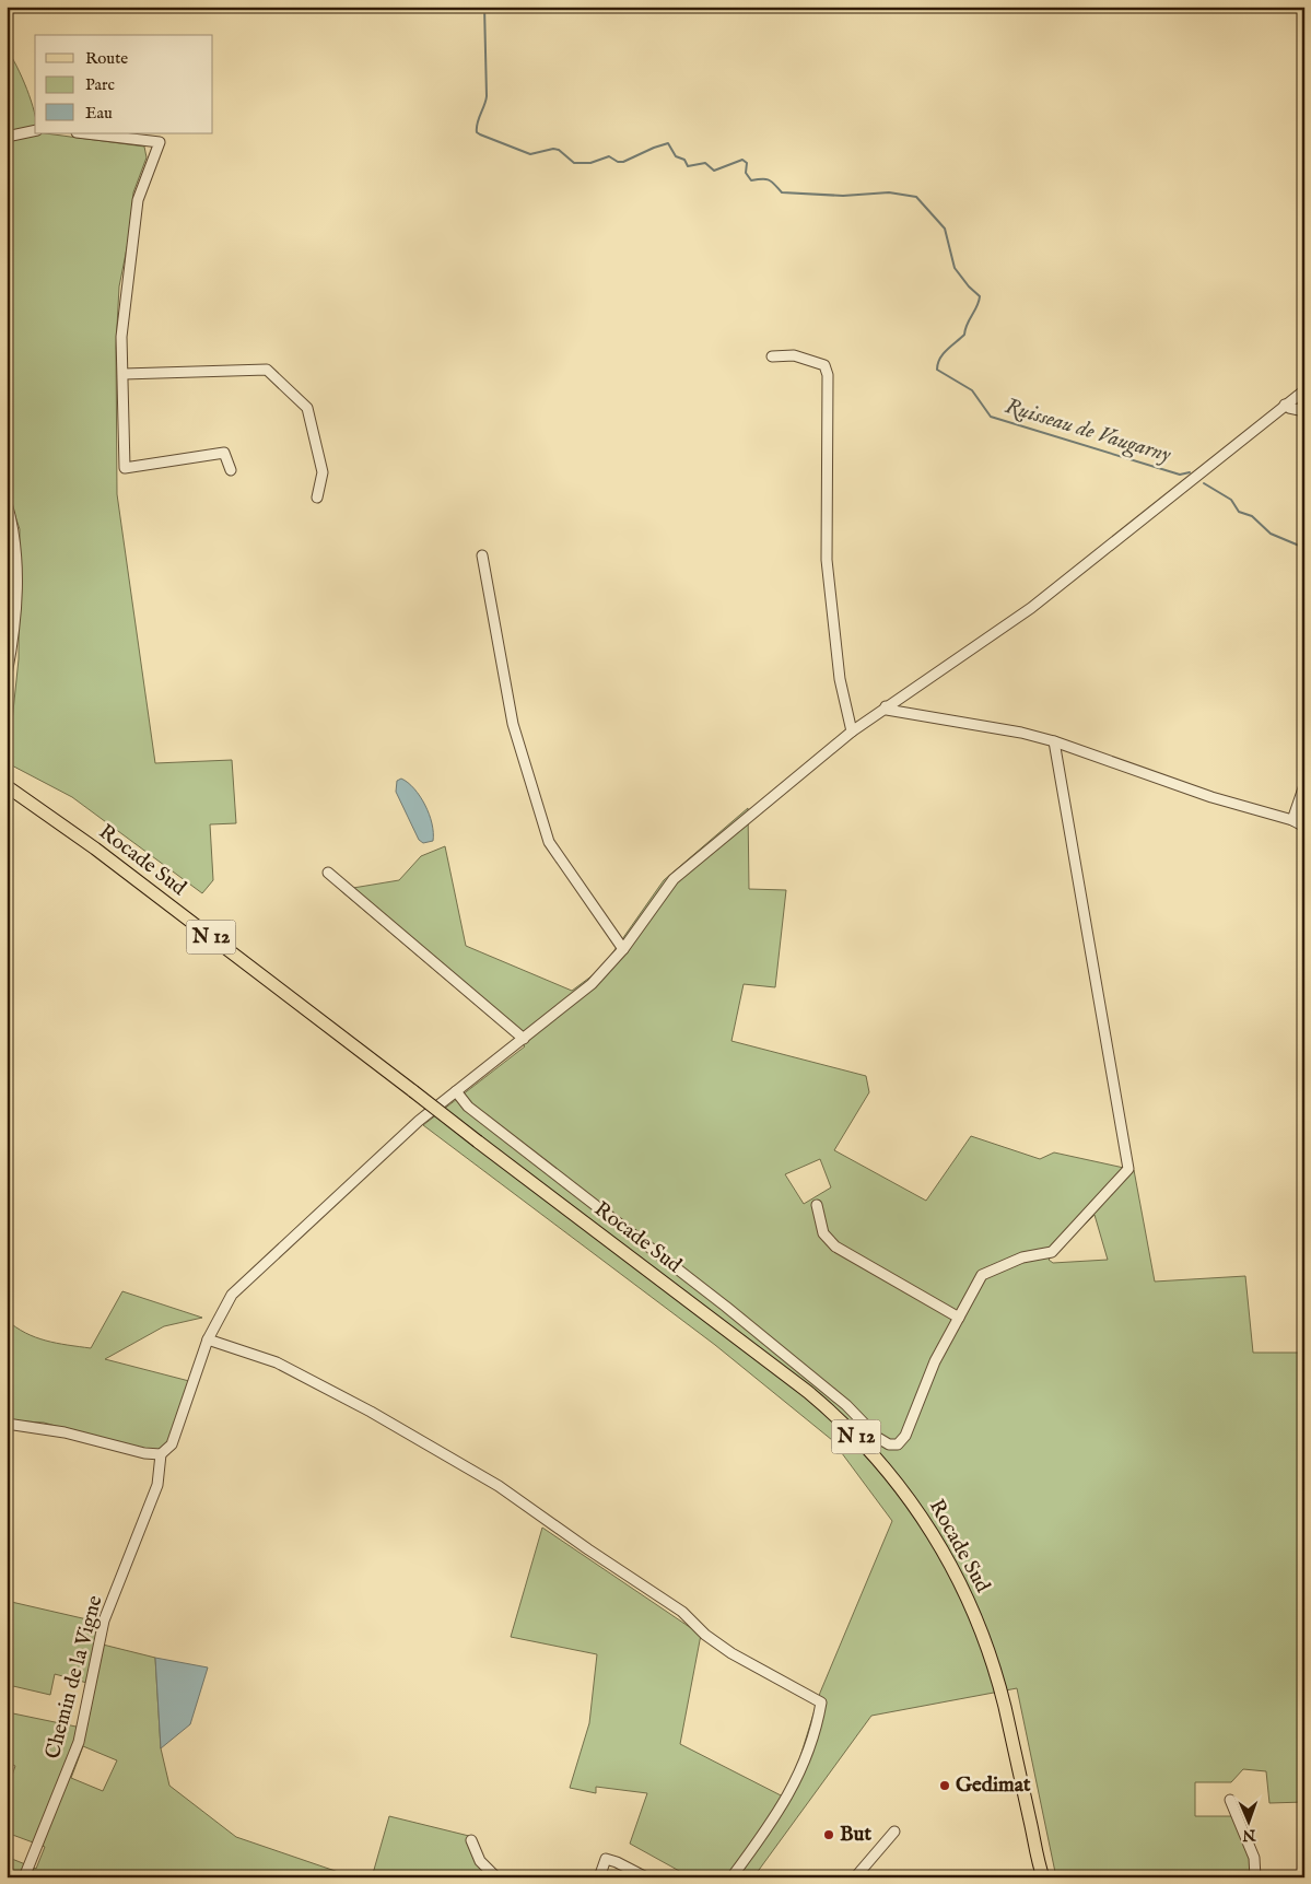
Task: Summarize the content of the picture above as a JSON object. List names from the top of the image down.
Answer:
{
  "streets": {
    "main road": ["Rocade Sud", "N 12"],
    "street": ["Chemin de la Vigne"]
  },
  "water": ["Ruisseau de Vaugarny"],
  "places": ["Gedimat", "But"],
  "legend": ["Route", "Parc", "Eau"],
  "north": "bottom"
}
